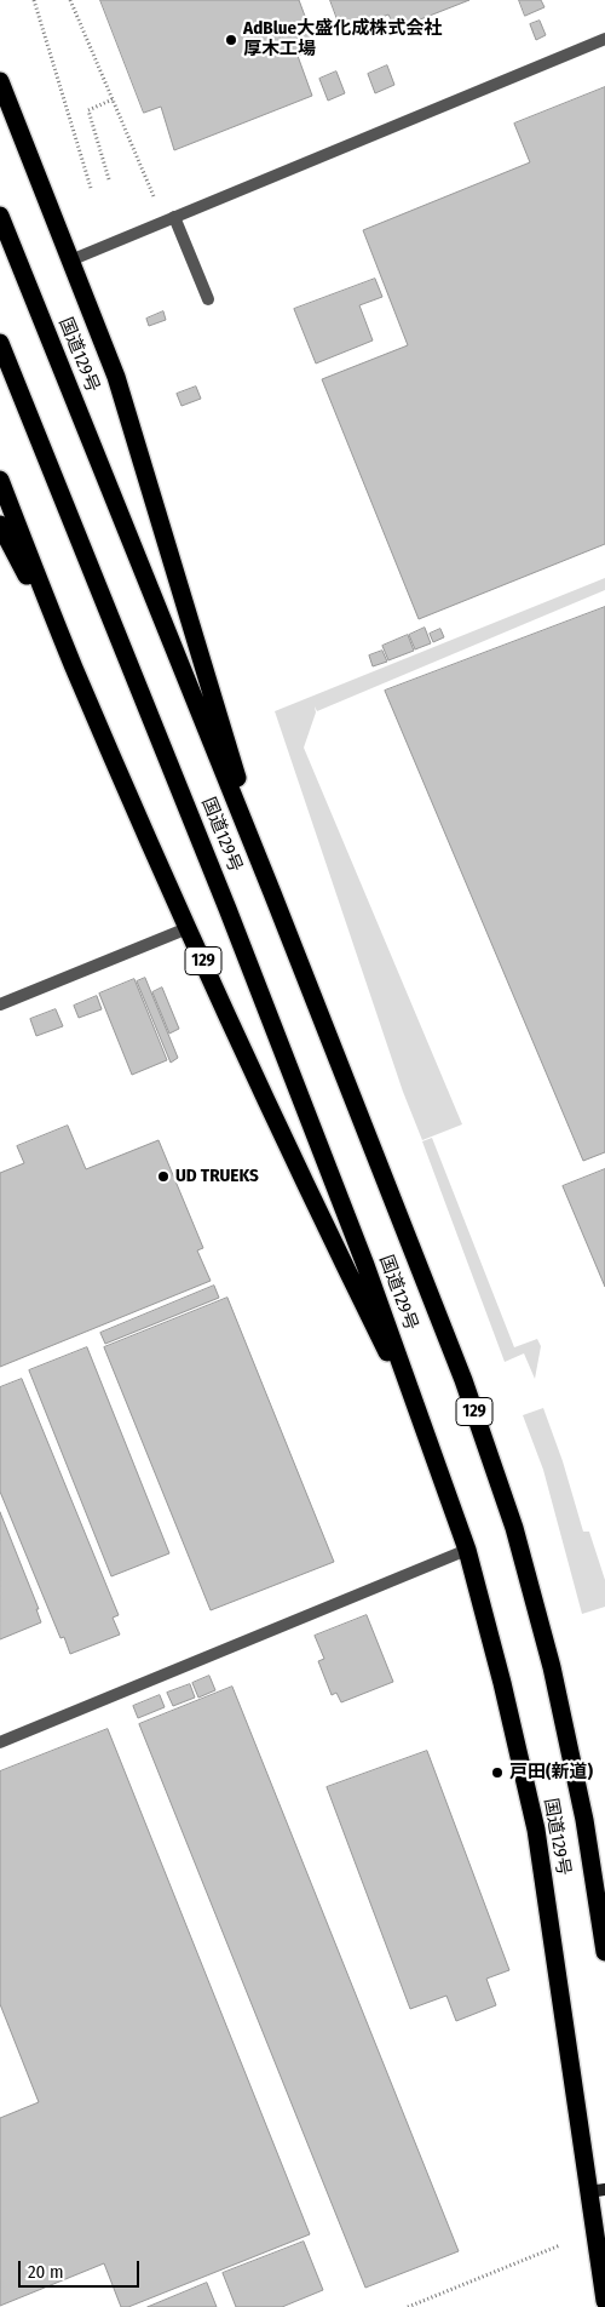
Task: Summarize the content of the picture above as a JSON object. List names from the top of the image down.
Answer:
{
  "streets": {
    "highway": ["国道129号", "129"]
  },
  "crossings": [
    ["国道129号", "129"]
  ],
  "places": ["AdBlue大盛化成株式会社 厚木工場", "UD TRUEKS", "戸田(新道)"],
  "scale_bar": "20 m"
}
